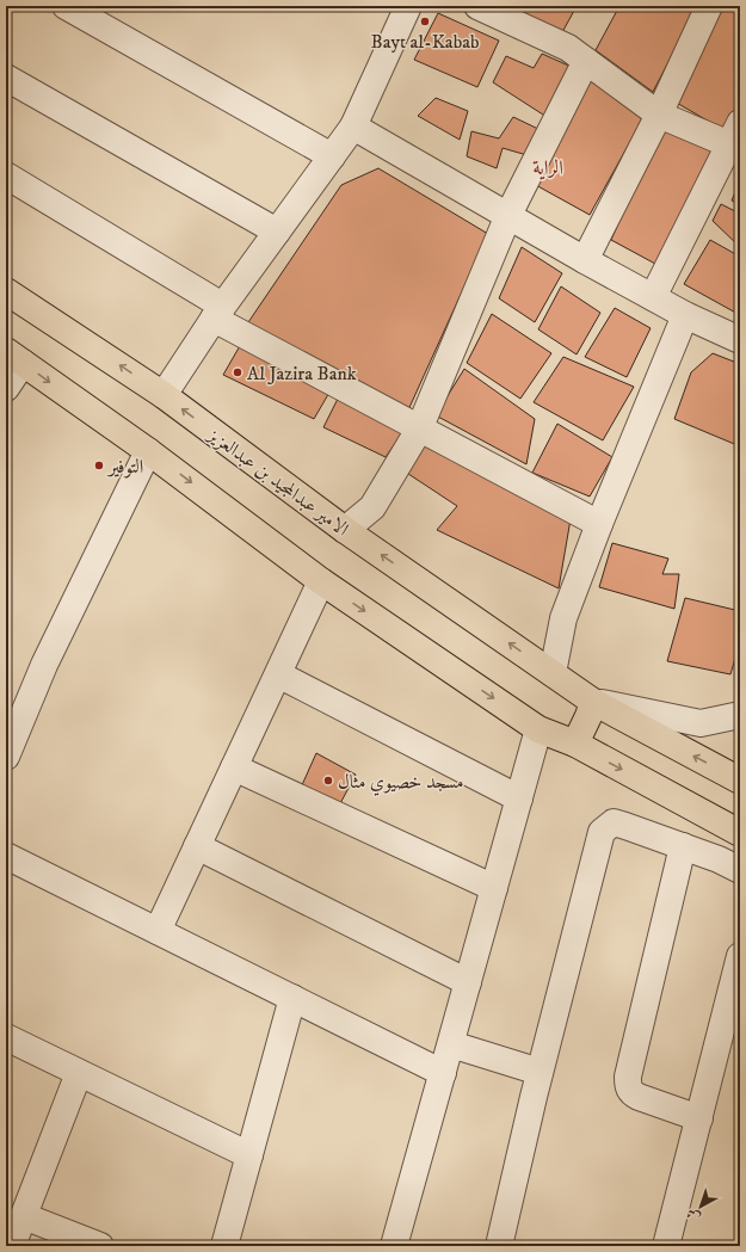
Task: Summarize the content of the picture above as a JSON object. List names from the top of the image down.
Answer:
{
  "streets": {
    "main road": ["الامير عبدالمجيد بن عبدالعزيز"]
  },
  "districts": ["الراية"],
  "places": [
    "Bayt al-Kabab",
    "Al Jazira Bank",
    "التوفير",
    "مسجد خصيوي مثال"
  ],
  "north": "bottom left"
}
